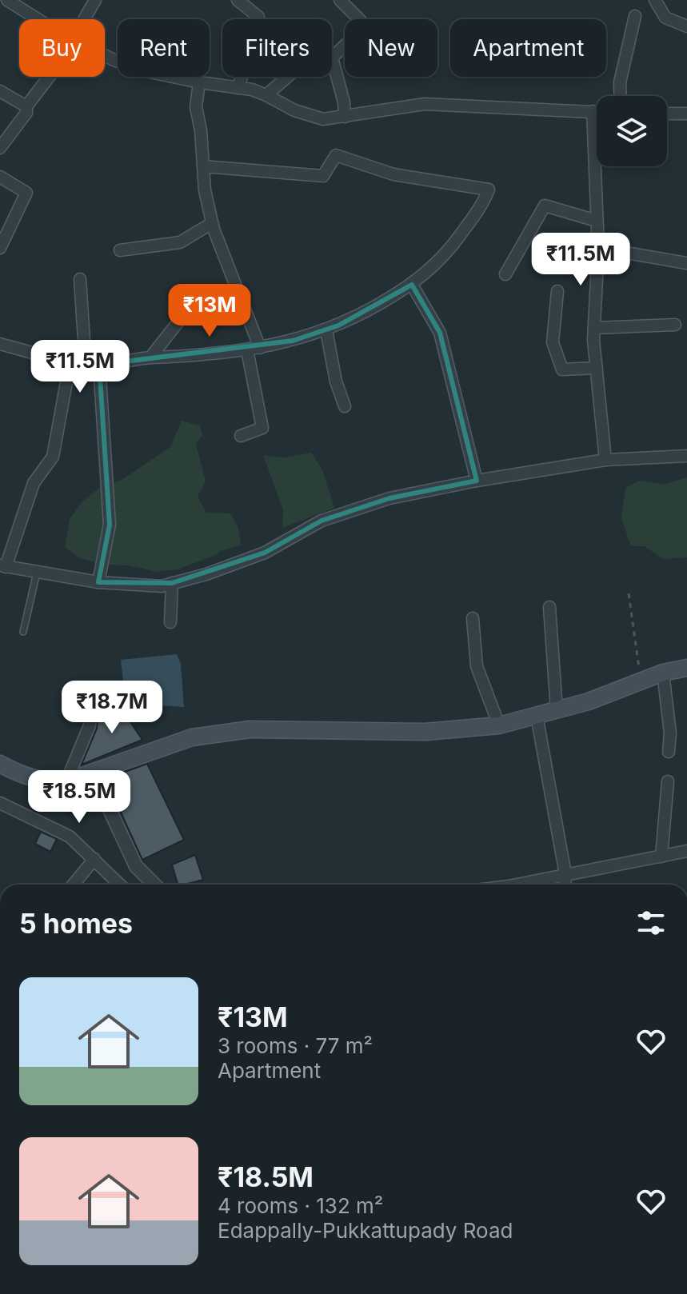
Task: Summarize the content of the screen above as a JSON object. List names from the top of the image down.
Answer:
{
  "page": {
    "chip": [
      "Buy",
      "Rent",
      "Filters",
      "New",
      "Apartment"
    ],
    "price": [
      "₹11.5M",
      "₹13M",
      "₹11.5M",
      "₹18.7M",
      "₹18.5M"
    ],
    "heading": "5 homes",
    "list": [
      {
        "name": "₹13M",
        "note": "3 rooms · 77 m² · Apartment"
      },
      {
        "name": "₹18.5M",
        "note": "4 rooms · 132 m² · Edappally-Pukkattupady Road"
      }
    ]
  }
}
